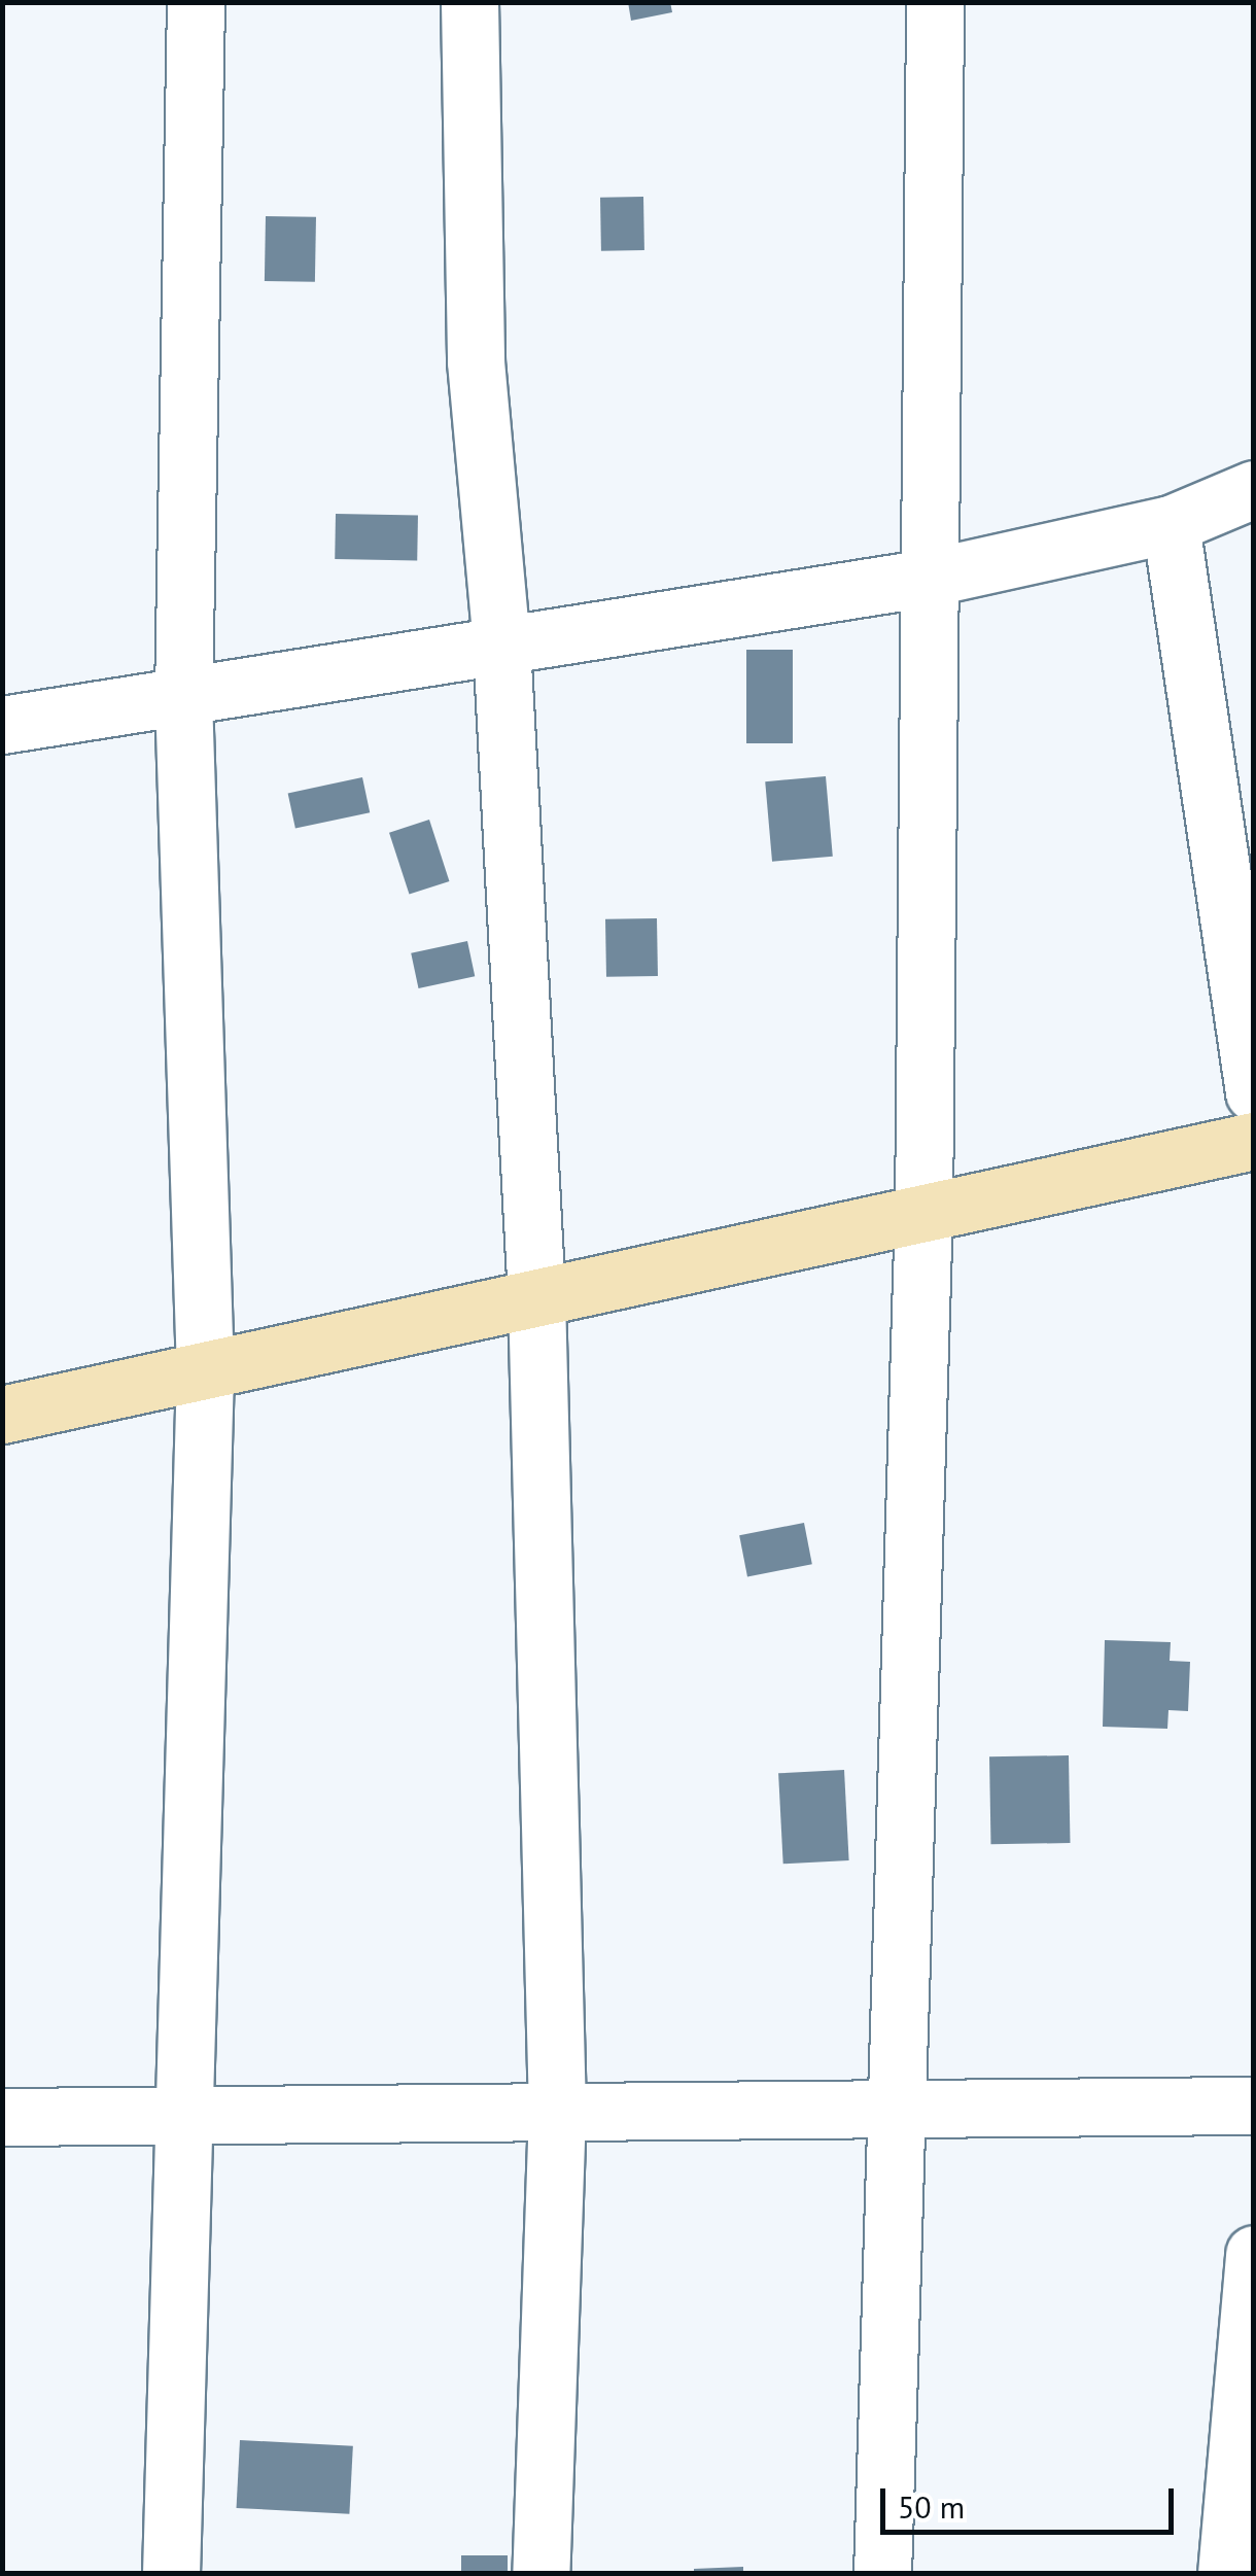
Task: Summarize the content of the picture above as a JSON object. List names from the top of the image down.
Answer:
{
  "scale_bar": "50 m"
}
